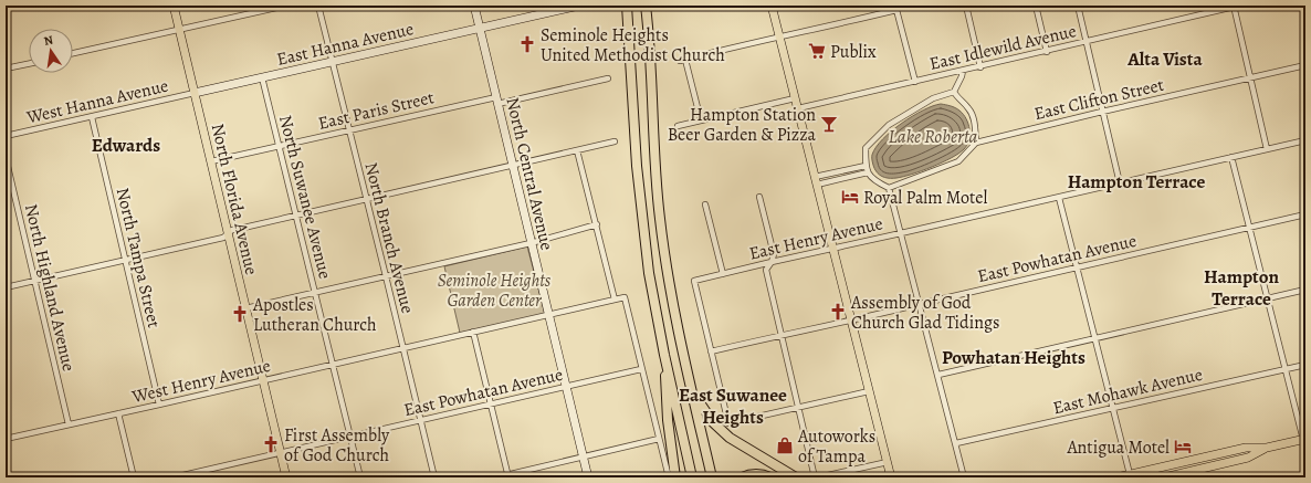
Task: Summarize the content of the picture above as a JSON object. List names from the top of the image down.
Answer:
{
  "streets": {
    "main road": ["North Florida Avenue"],
    "street": [
      "East Hanna Avenue",
      "East Idlewild Avenue",
      "East Clifton Street",
      "West Hanna Avenue",
      "East Paris Street",
      "North Central Avenue",
      "North Suwanee Avenue",
      "North Branch Avenue",
      "East Henry Avenue",
      "North Tampa Street",
      "East Powhatan Avenue",
      "North Highland Avenue",
      "West Henry Avenue",
      "East Mohawk Avenue"
    ]
  },
  "crossings": [
    ["East Hanna Avenue", "West Hanna Avenue"],
    ["East Hanna Avenue", "North Central Avenue"],
    ["East Hanna Avenue", "North Suwanee Avenue"],
    ["East Hanna Avenue", "North Florida Avenue"],
    ["East Hanna Avenue", "North Branch Avenue"],
    ["West Hanna Avenue", "North Florida Avenue"],
    ["West Hanna Avenue", "North Tampa Street"],
    ["East Paris Street", "North Central Avenue"],
    ["East Paris Street", "North Suwanee Avenue"],
    ["East Paris Street", "North Florida Avenue"],
    ["East Paris Street", "North Branch Avenue"],
    ["North Central Avenue", "East Powhatan Avenue"],
    ["North Suwanee Avenue", "East Powhatan Avenue"],
    ["North Suwanee Avenue", "West Henry Avenue"],
    ["North Florida Avenue", "East Powhatan Avenue"],
    ["North Florida Avenue", "West Henry Avenue"],
    ["North Branch Avenue", "East Powhatan Avenue"],
    ["North Branch Avenue", "West Henry Avenue"],
    ["East Henry Avenue", "East Powhatan Avenue"],
    ["North Tampa Street", "West Henry Avenue"],
    ["North Highland Avenue", "West Henry Avenue"]
  ],
  "districts": [
    "Alta Vista",
    "Edwards",
    "Hampton Terrace",
    "Hampton Terrace",
    "Powhatan Heights",
    "East Suwanee Heights"
  ],
  "water": ["Lake Roberta"],
  "parks": ["Seminole Heights Garden Center"],
  "places": {
    "church": [
      "Seminole Heights United Methodist Church",
      "Assembly of God Church Glad Tidings",
      "Apostles Lutheran Church",
      "First Assembly of God Church"
    ],
    "supermarket": ["Publix"],
    "bar": ["Hampton Station Beer Garden & Pizza"],
    "hotel": ["Royal Palm Motel", "Antigua Motel"],
    "shop": ["Autoworks of Tampa"]
  },
  "north": "top"
}
